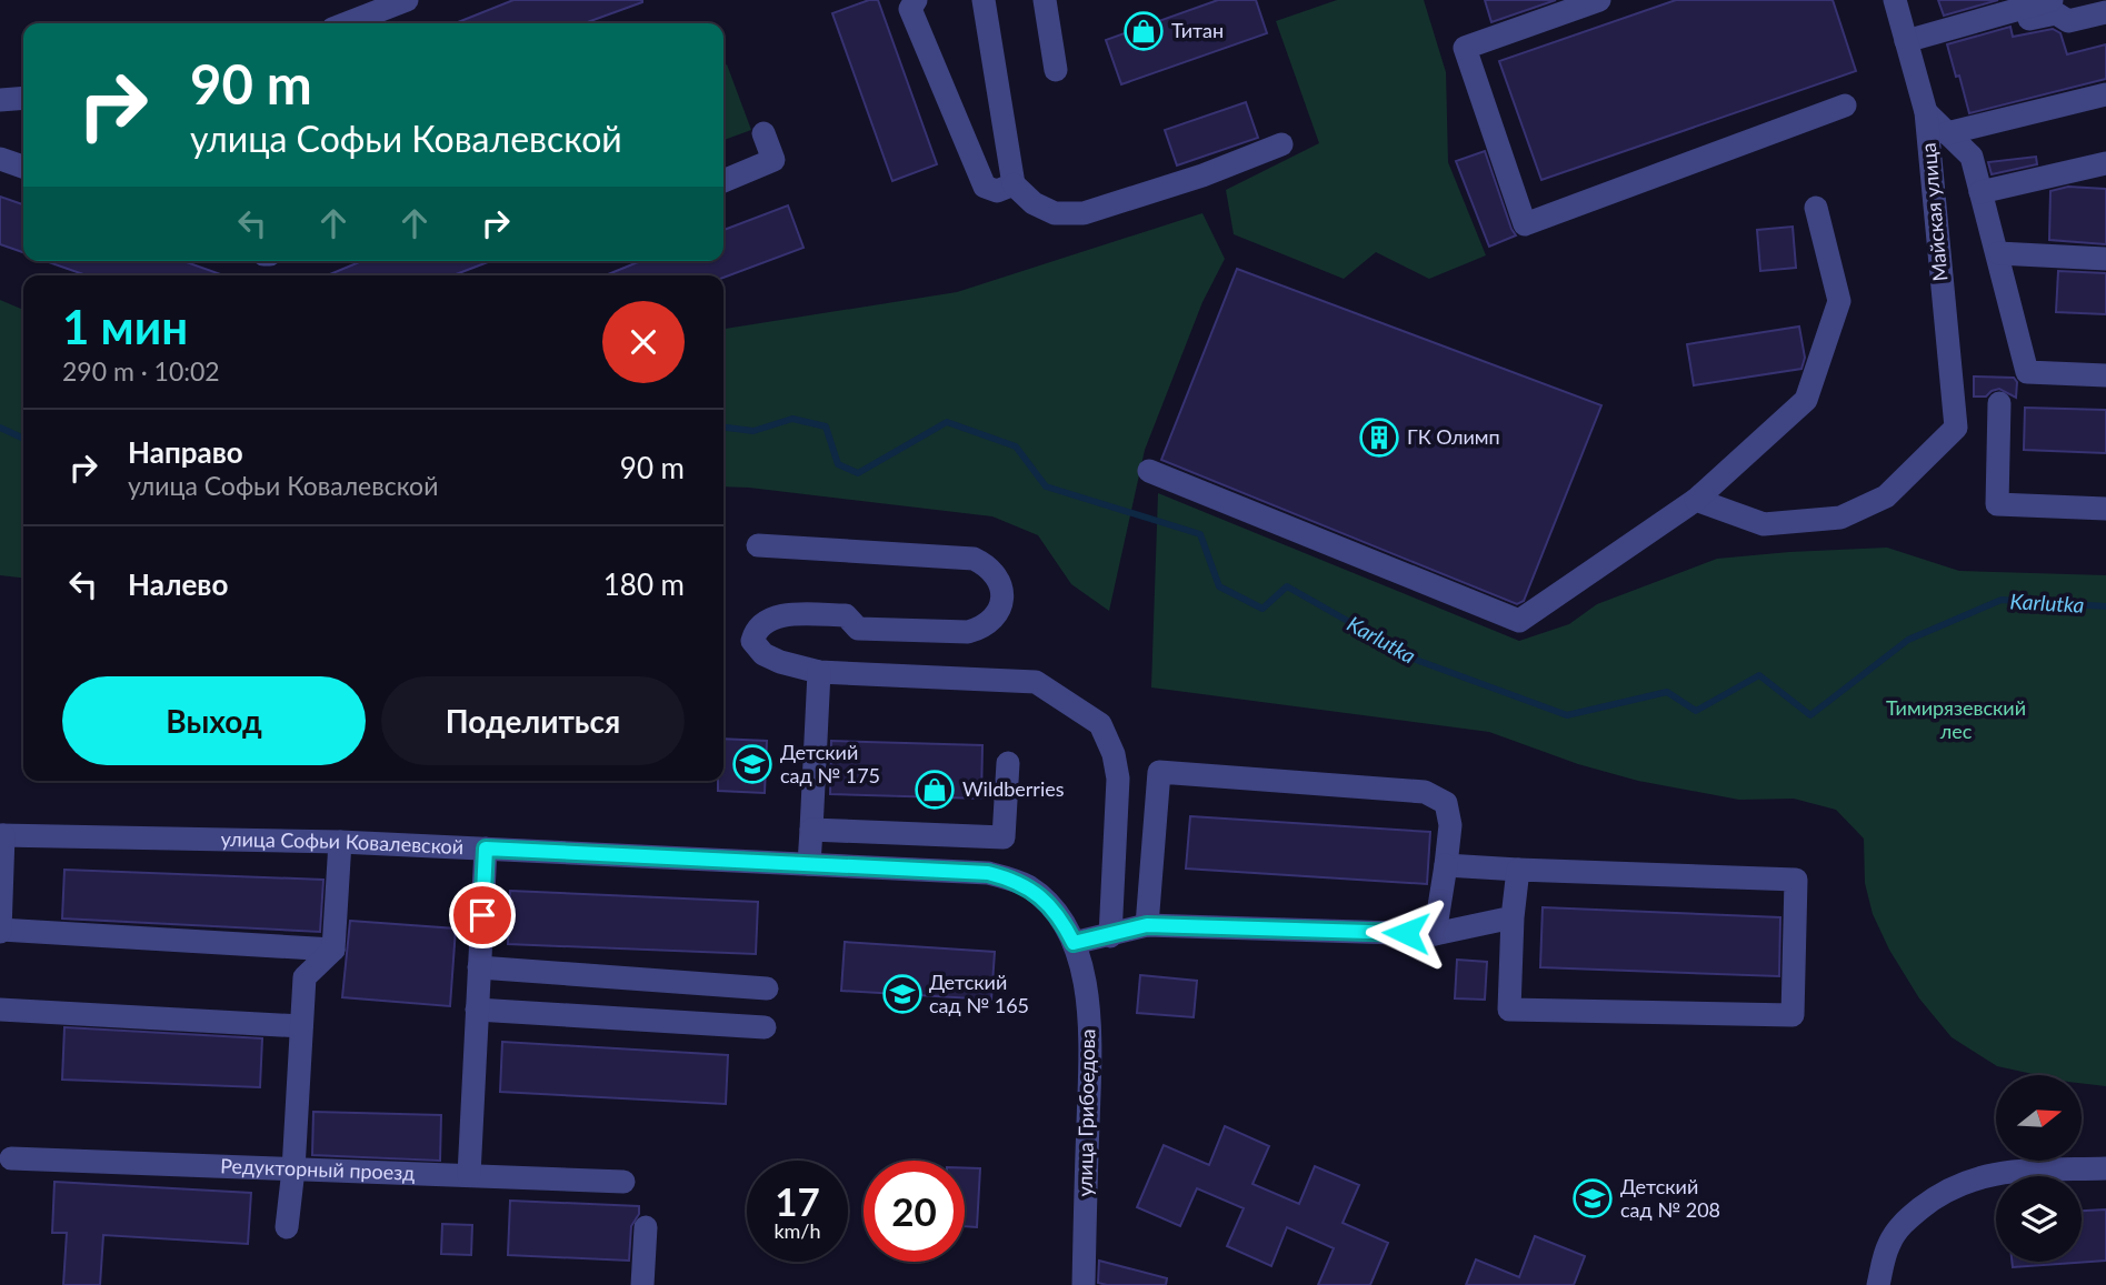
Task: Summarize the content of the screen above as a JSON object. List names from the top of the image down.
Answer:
{
  "streets": {
    "street": [
      "Майская улица",
      "улица Софьи Ковалевской",
      "улица Грибоедова",
      "Редукторный проезд"
    ]
  },
  "crossings": [
    ["улица Софьи Ковалевской", "улица Грибоедова"]
  ],
  "water": ["Karlutka"],
  "parks": ["Тимирязевский лес"],
  "places": {
    "shop": ["Титан", "Wildberries"],
    "building": ["ГК Олимп"],
    "school or university": ["Детский сад № 175", "Детский сад № 165", "Детский сад № 208"]
  },
  "north": "right",
  "page": {
    "turn": ["90 m", "улица Софьи Ковалевской"],
    "heading": ["1 мин", "290 m · 10:02"],
    "list": [
      {
        "name": "Направо",
        "note": "улица Софьи Ковалевской",
        "value": "90 m"
      },
      {
        "name": "Налево",
        "value": "180 m"
      }
    ],
    "buttons": ["Выход", "Поделиться"],
    "speed": "17 km/h",
    "limit": "20"
  }
}
